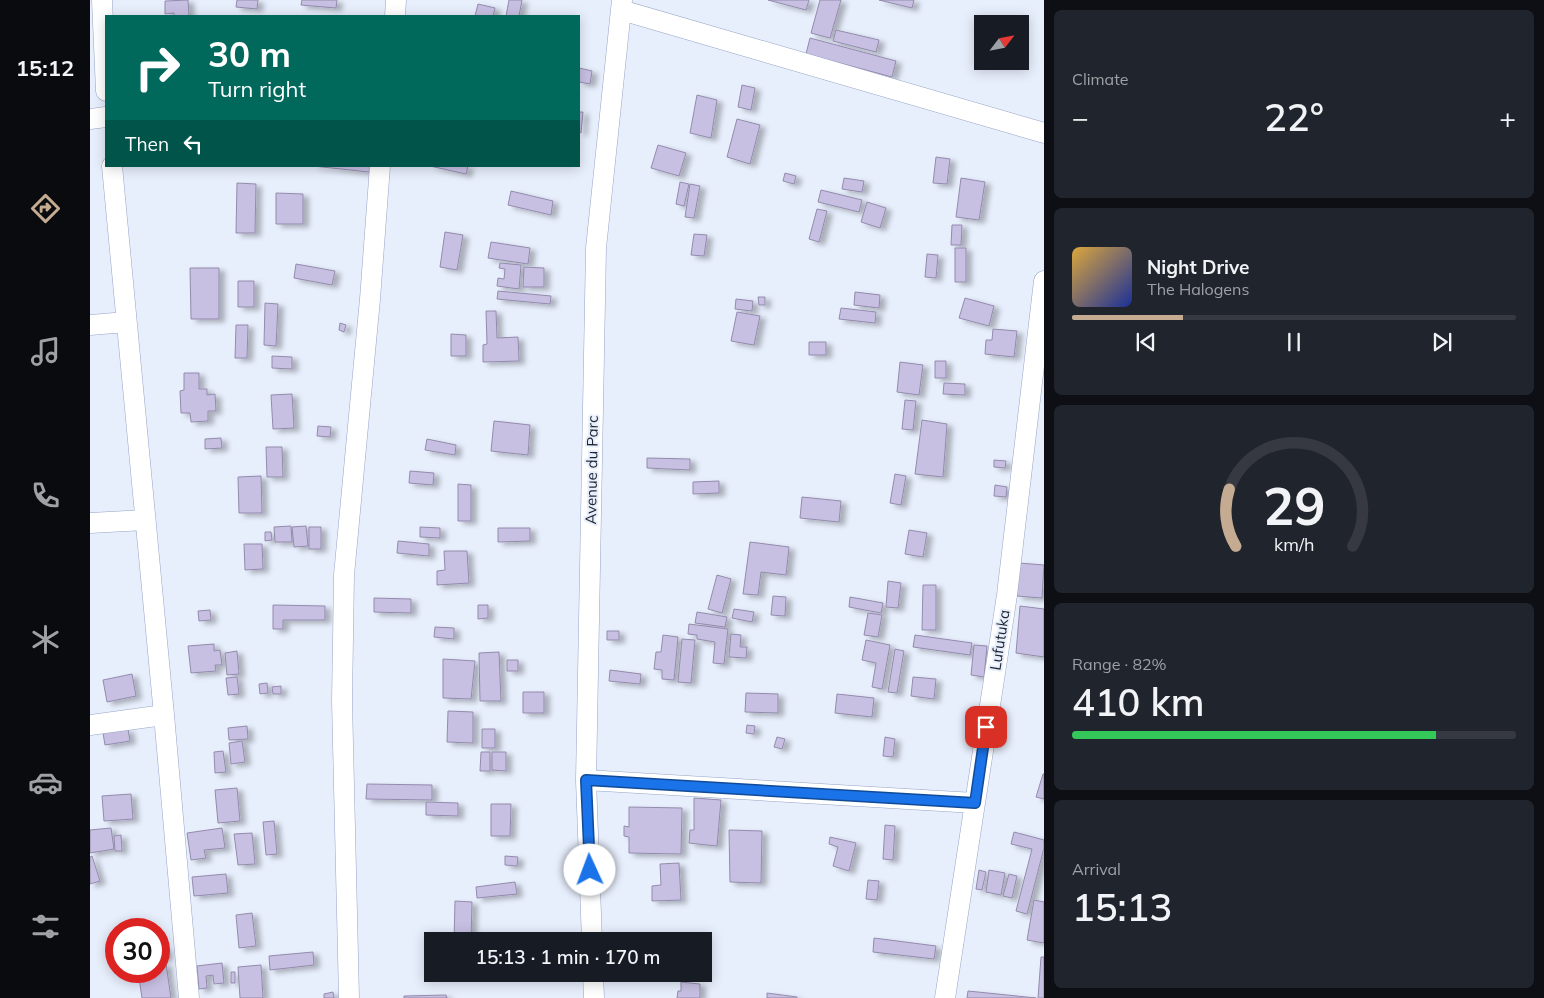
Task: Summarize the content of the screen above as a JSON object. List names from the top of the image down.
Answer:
{
  "streets": {
    "street": ["Avenue du Parc", "Lufutuka"]
  },
  "north": "top right",
  "page": {
    "tabs": "15:12",
    "tile": [
      "Climate",
      ["Range · 82%", "410 km"],
      ["Arrival", "15:13"]
    ],
    "turn": ["30 m", "Turn right"],
    "heat": ["−", "22°", "+"],
    "then": "Then",
    "song": ["Night Drive", "The Halogens"],
    "limit": "30",
    "trip": "15:13 · 1 min · 170 m",
    "gauge": ["29", "km/h"]
  }
}
